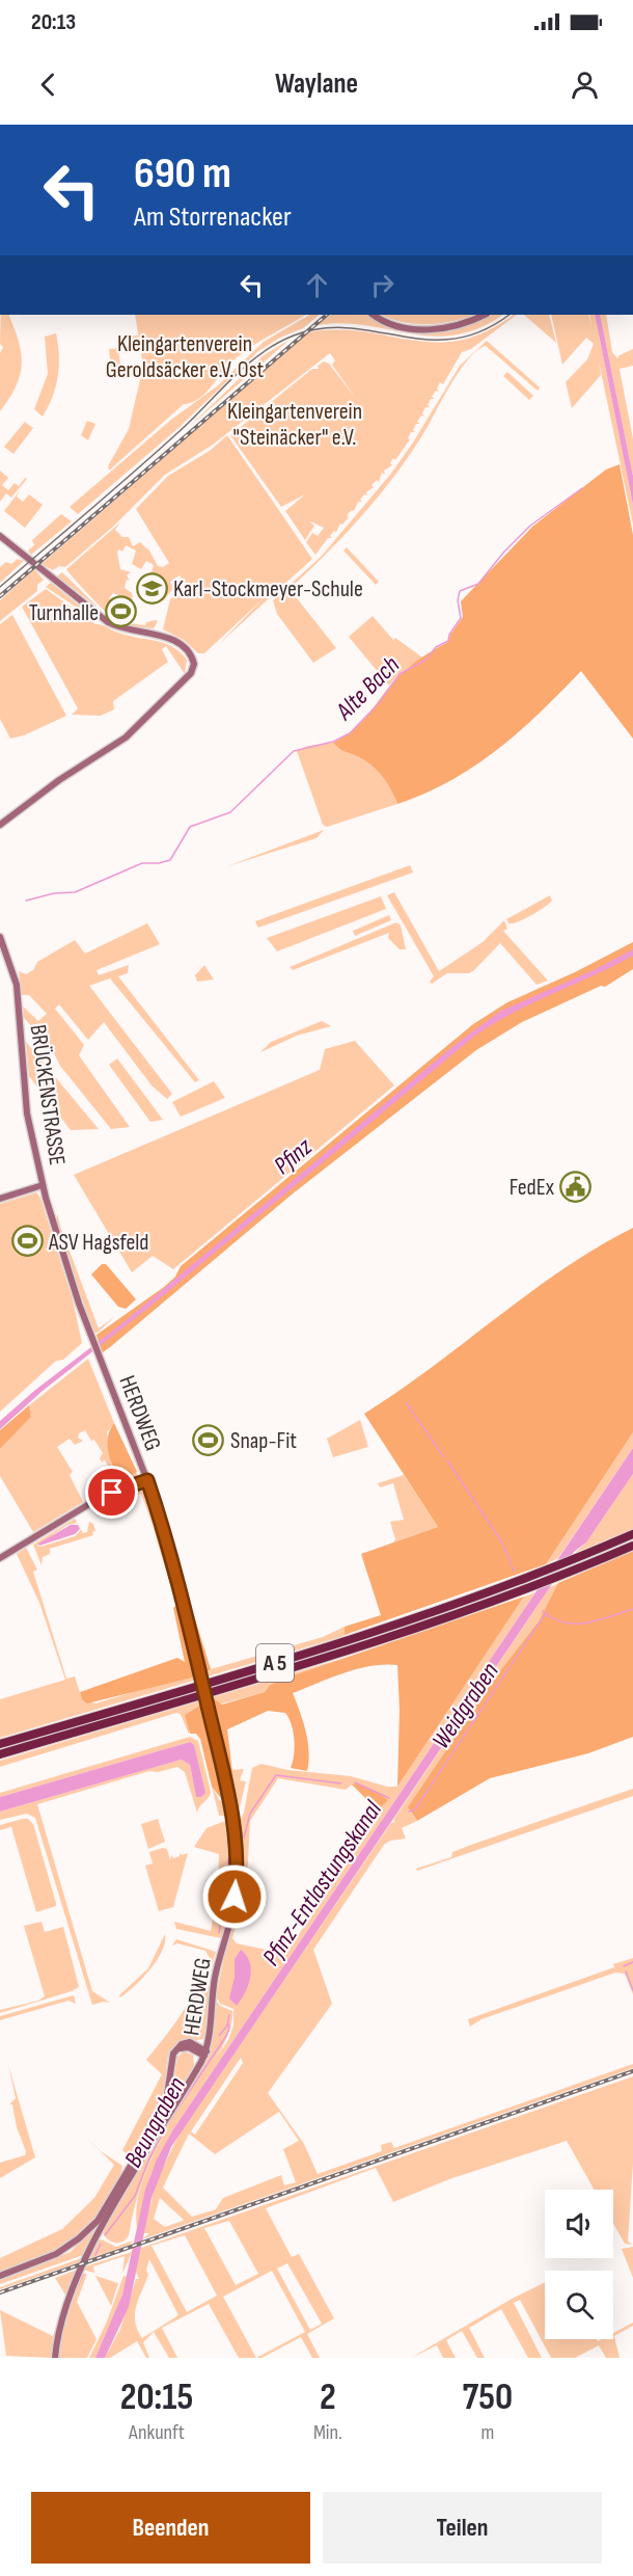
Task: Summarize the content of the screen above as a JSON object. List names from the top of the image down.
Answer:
{
  "streets": {
    "highway": ["A 5"],
    "main road": ["BRÜCKENSTRASSE", "HERDWEG"]
  },
  "crossings": [
    ["BRÜCKENSTRASSE", "HERDWEG"]
  ],
  "water": [
    "Alte Bach",
    "Pfinz",
    "Weidgraben",
    "Pfinz-Entlastungskanal",
    "Beungraben"
  ],
  "parks": ["Kleingartenverein Geroldsäcker e.V. Ost", "Kleingartenverein \"Steinäcker\" e.V."],
  "places": {
    "school or university": ["Karl-Stockmeyer-Schule"],
    "sports": ["Turnhalle", "ASV Hagsfeld", "Snap-Fit"],
    "public building": ["FedEx"]
  },
  "page": {
    "status": "20:13",
    "header": "Waylane",
    "turn": ["690 m", "Am Storrenacker"],
    "eta": [
      "20:15",
      "Ankunft",
      "2",
      "Min.",
      "750",
      "m"
    ],
    "buttons": ["Beenden", "Teilen"]
  }
}
